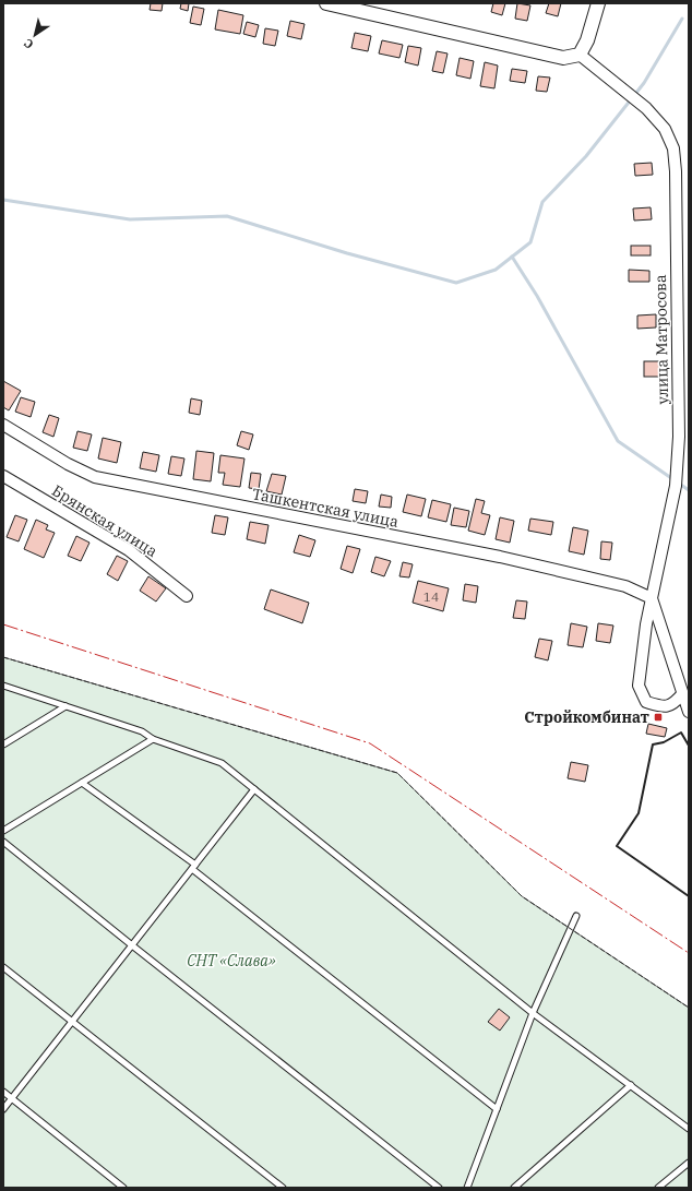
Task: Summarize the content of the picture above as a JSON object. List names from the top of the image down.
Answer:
{
  "streets": {
    "street": ["улица Матросова", "Ташкентская улица", "Брянская улица"]
  },
  "crossings": [
    ["улица Матросова", "Ташкентская улица"]
  ],
  "parks": ["СНТ «Слава»"],
  "places": {
    "transit": ["Стройкомбинат"]
  },
  "house_numbers": ["14"],
  "north": "bottom left"
}
